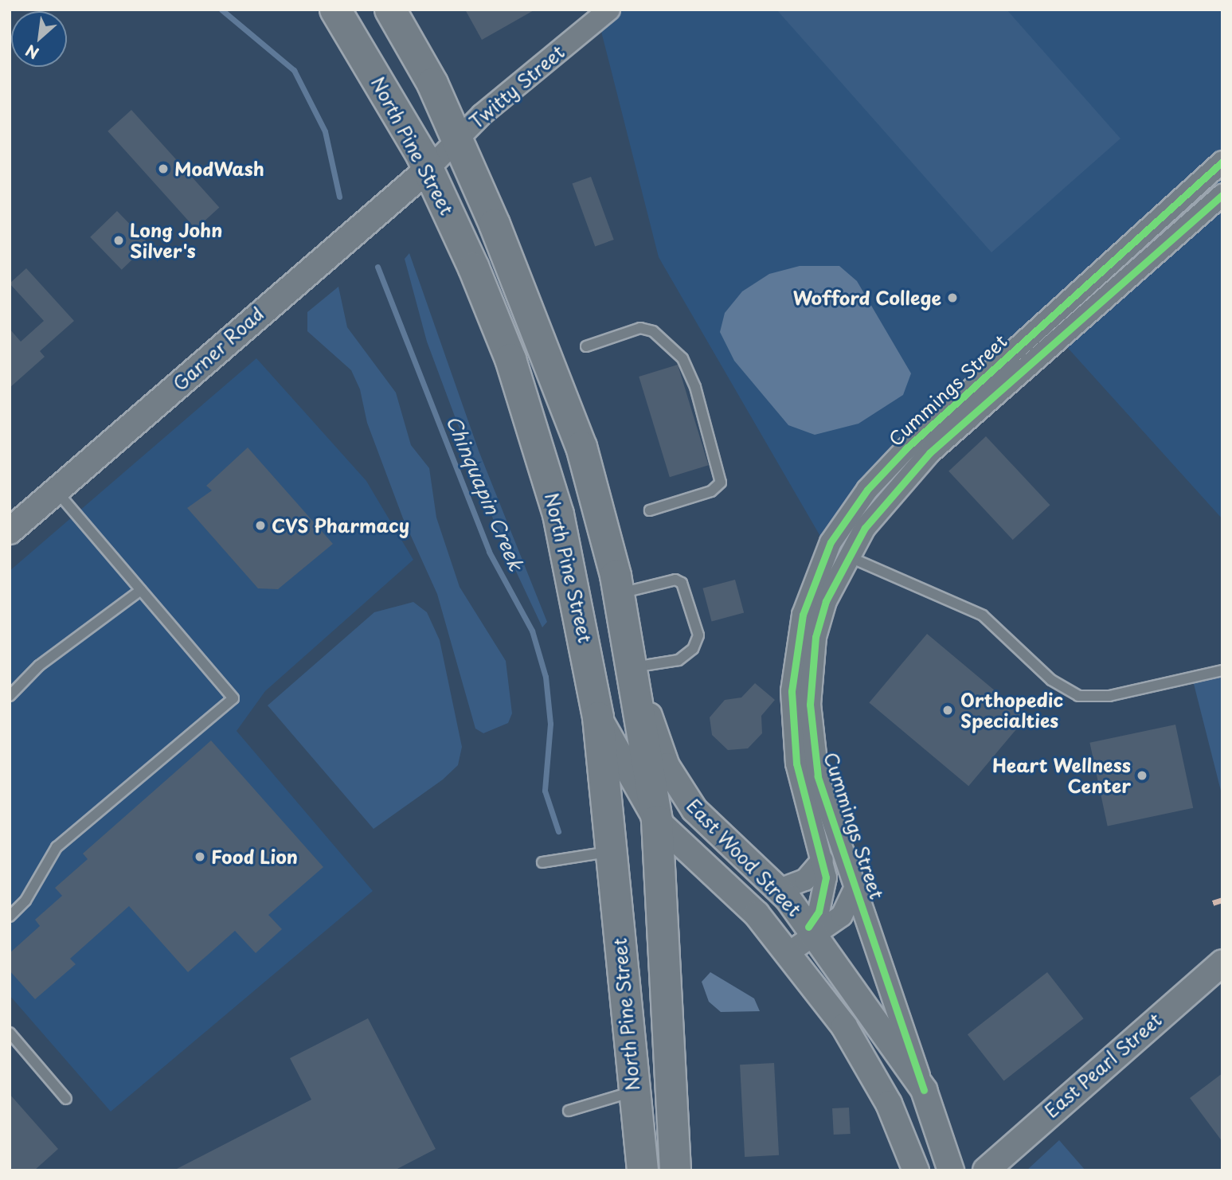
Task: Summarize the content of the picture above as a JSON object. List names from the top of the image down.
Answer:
{
  "streets": {
    "highway": ["North Pine Street"],
    "street": [
      "Twitty Street",
      "Garner Road",
      "Cummings Street",
      "East Wood Street",
      "East Pearl Street"
    ]
  },
  "crossings": [
    ["Twitty Street", "North Pine Street"],
    ["Twitty Street", "Garner Road"],
    ["North Pine Street", "Garner Road"],
    ["North Pine Street", "East Wood Street"],
    ["Cummings Street", "East Wood Street"]
  ],
  "water": ["Chinquapin Creek"],
  "places": [
    "ModWash",
    "Long John Silver's",
    "Wofford College",
    "CVS Pharmacy",
    "Orthopedic Specialties",
    "Heart Wellness Center",
    "Food Lion"
  ],
  "north": "bottom left"
}
